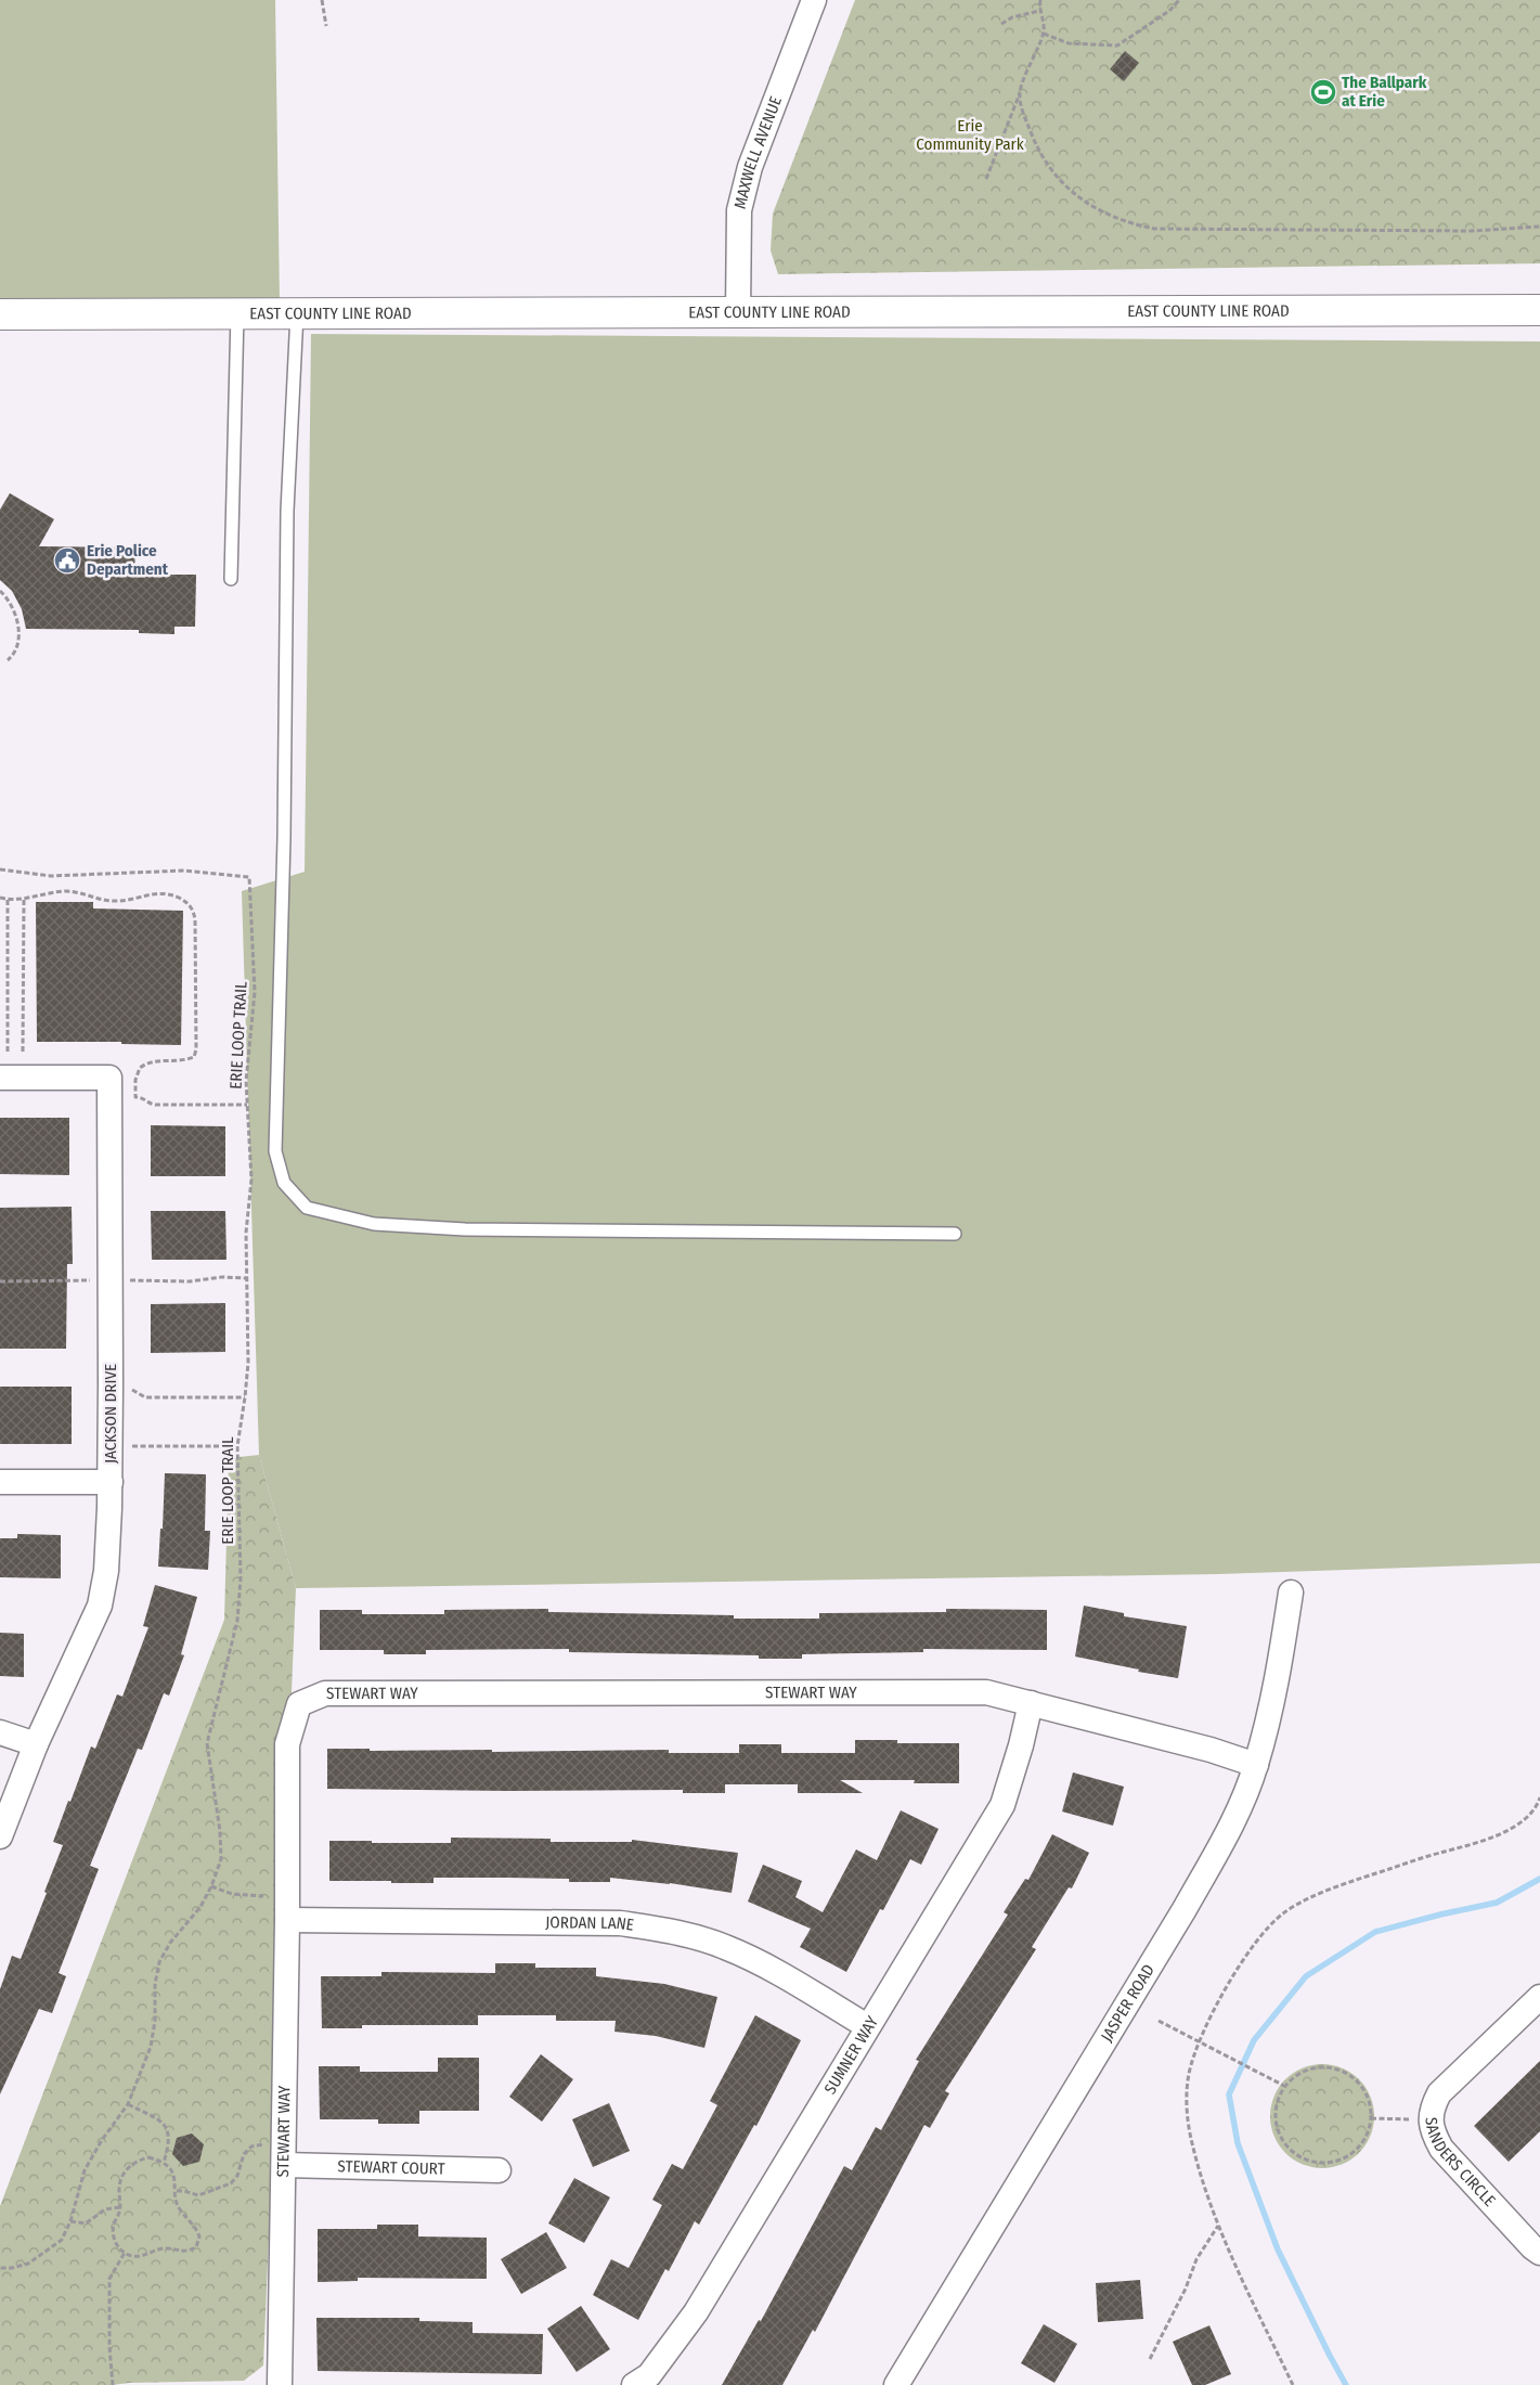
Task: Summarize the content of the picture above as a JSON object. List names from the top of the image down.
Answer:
{
  "streets": {
    "main road": ["EAST COUNTY LINE ROAD"],
    "street": [
      "MAXWELL AVENUE",
      "JACKSON DRIVE",
      "STEWART WAY",
      "JORDAN LANE",
      "JASPER ROAD",
      "SUMNER WAY",
      "SANDERS CIRCLE",
      "STEWART COURT"
    ],
    "path": ["ERIE LOOP TRAIL"]
  },
  "crossings": [
    ["MAXWELL AVENUE", "EAST COUNTY LINE ROAD"],
    ["STEWART WAY", "JORDAN LANE"],
    ["STEWART WAY", "SUMNER WAY"],
    ["STEWART WAY", "STEWART COURT"],
    ["JORDAN LANE", "SUMNER WAY"]
  ],
  "parks": ["Erie Community Park"],
  "places": {
    "sports": ["The Ballpark at Erie"],
    "public building": ["Erie Police Department"]
  }
}
